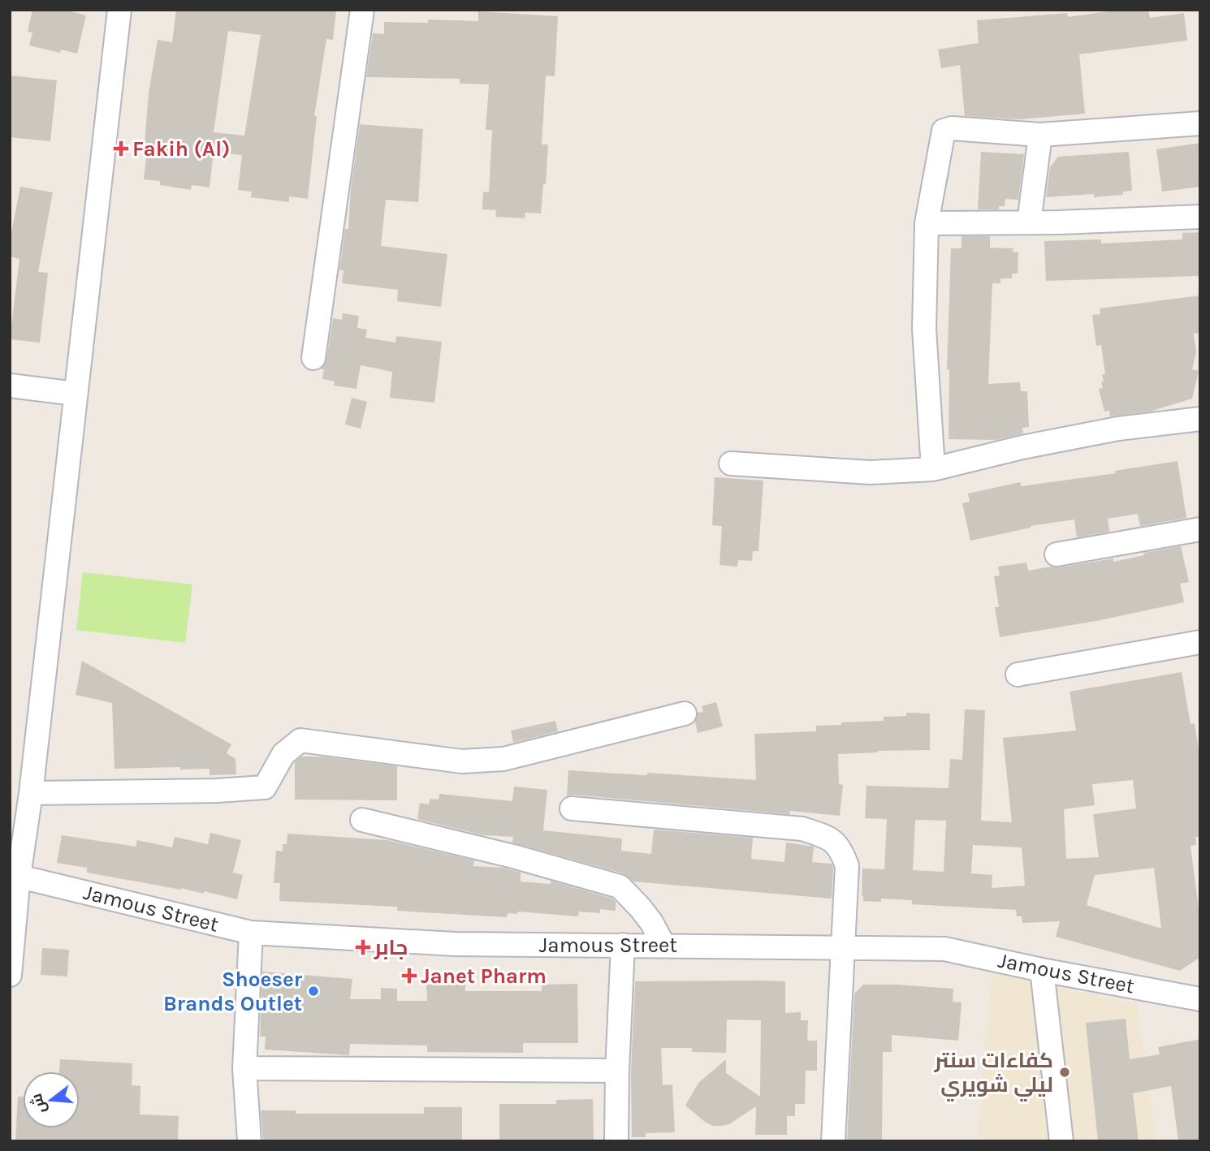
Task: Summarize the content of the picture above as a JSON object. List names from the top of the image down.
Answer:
{
  "streets": {
    "street": ["Jamous Street"]
  },
  "places": {
    "health": ["Fakih (Al)", "جابر", "Janet Pharm"],
    "other": ["Shoeser Brands Outlet", "كفاءات سنتر ليلي شويري"]
  },
  "north": "left"
}
